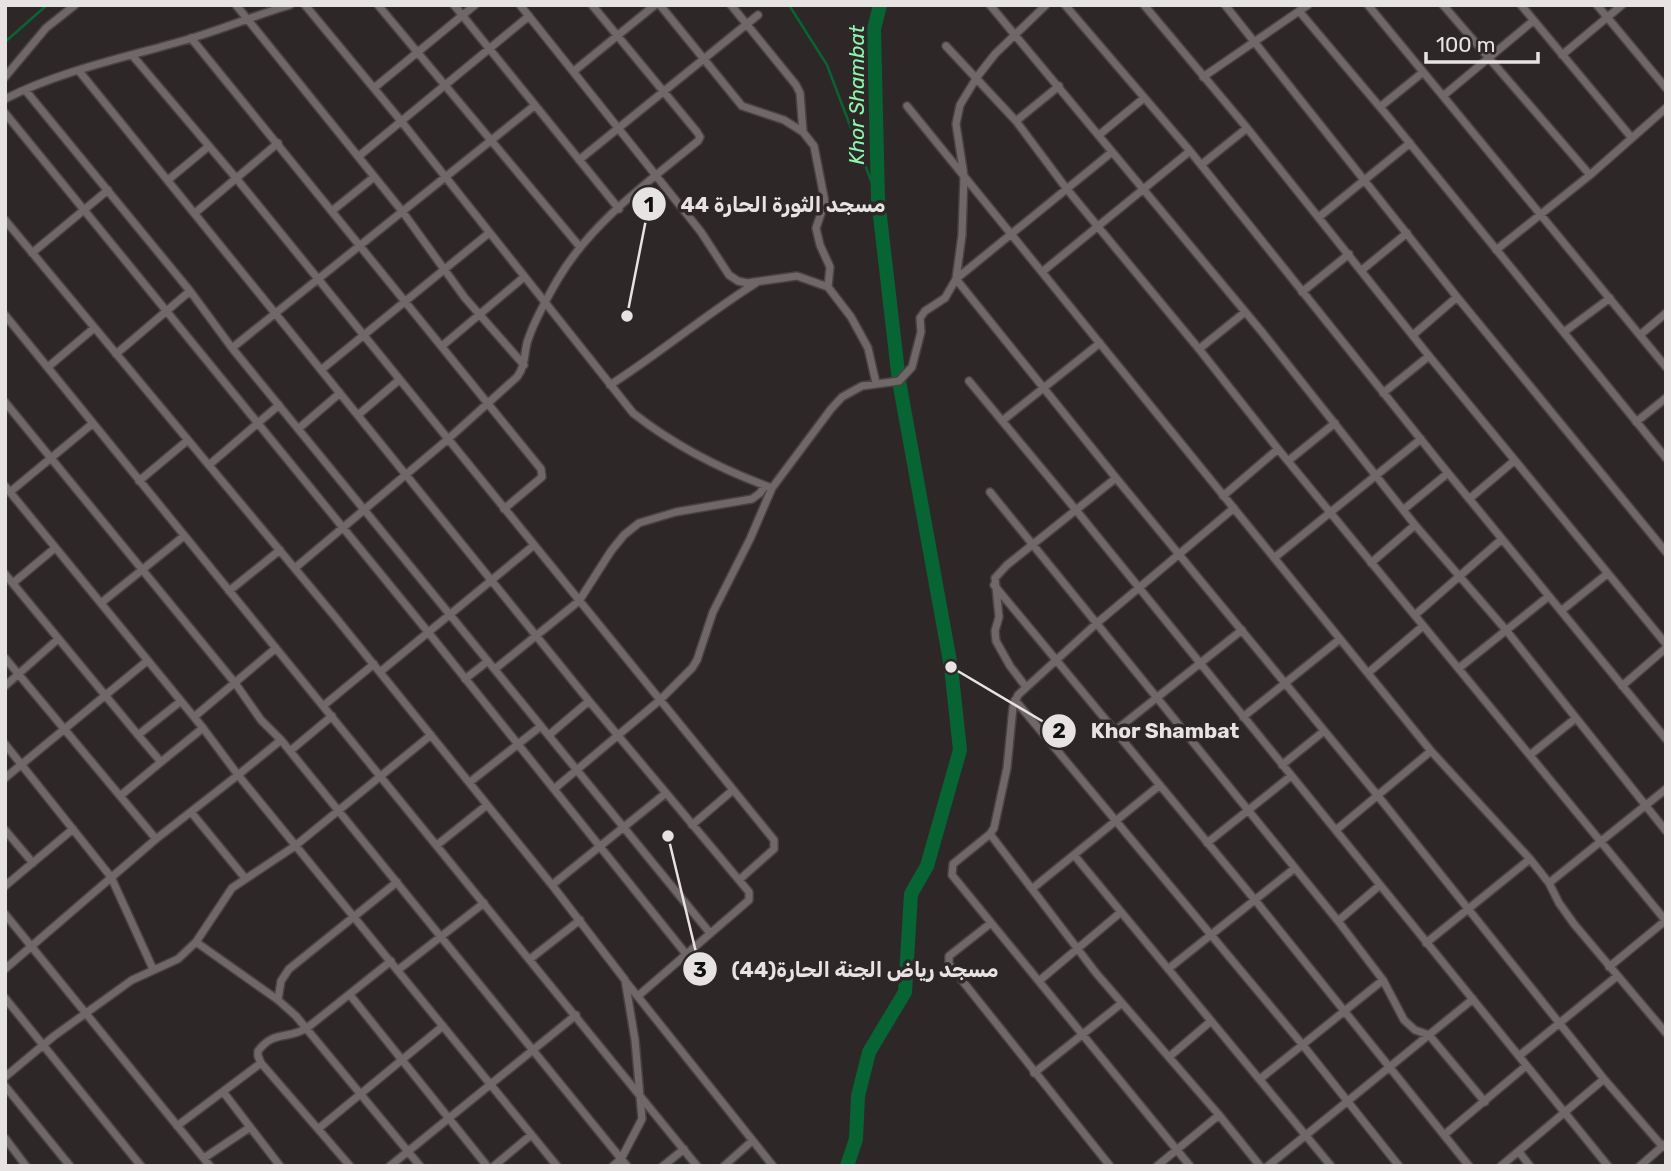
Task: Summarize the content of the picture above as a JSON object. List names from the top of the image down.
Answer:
{
  "water": ["Khor Shambat"],
  "places": ["مسجد الثورة الحارة 44", "Khor Shambat", "مسجد رياض الجنة الحارة(44)"],
  "scale_bar": "100 m"
}
